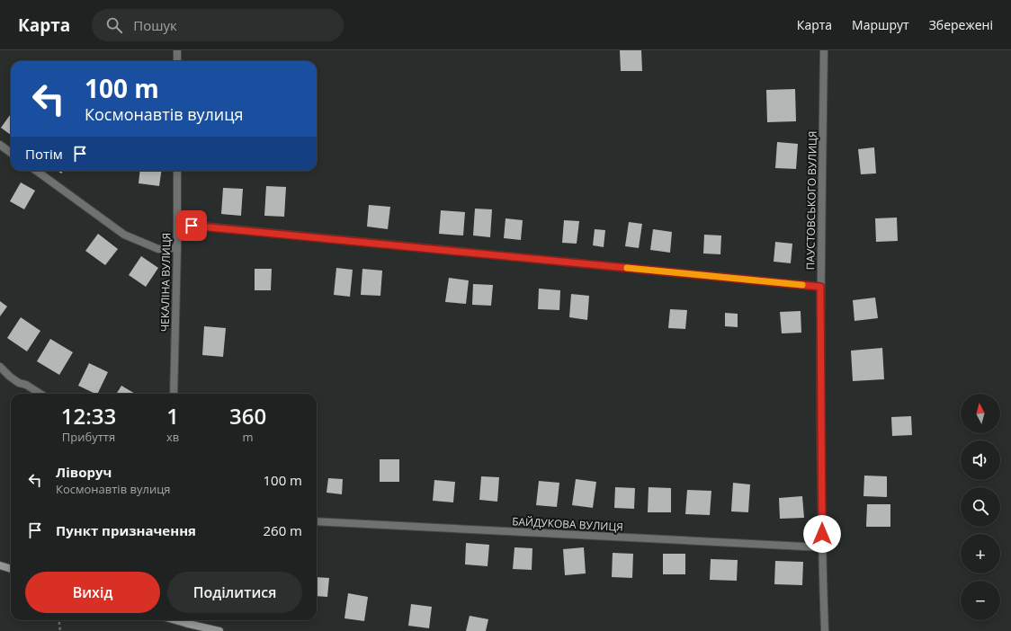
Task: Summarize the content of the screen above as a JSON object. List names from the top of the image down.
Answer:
{
  "streets": {
    "street": ["ПАУСТОВСЬКОГО ВУЛИЦЯ", "ЧЕКАЛІНА ВУЛИЦЯ", "БАЙДУКОВА ВУЛИЦЯ"]
  },
  "crossings": [
    ["ПАУСТОВСЬКОГО ВУЛИЦЯ", "БАЙДУКОВА ВУЛИЦЯ"]
  ],
  "north": "top",
  "page": {
    "header": "Карта",
    "search": "Пошук",
    "nav": ["Карта", "Маршрут", "Збережені"],
    "turn": ["100 m", "Космонавтів вулиця"],
    "then": "Потім",
    "map_buttons": ["+", "−"],
    "eta": [
      "12:33",
      "Прибуття",
      "1",
      "хв",
      "360",
      "m"
    ],
    "list": [
      {
        "name": "Ліворуч",
        "note": "Космонавтів вулиця",
        "value": "100 m"
      },
      {
        "name": "Пункт призначення",
        "value": "260 m"
      }
    ],
    "buttons": ["Вихід", "Поділитися"]
  }
}
